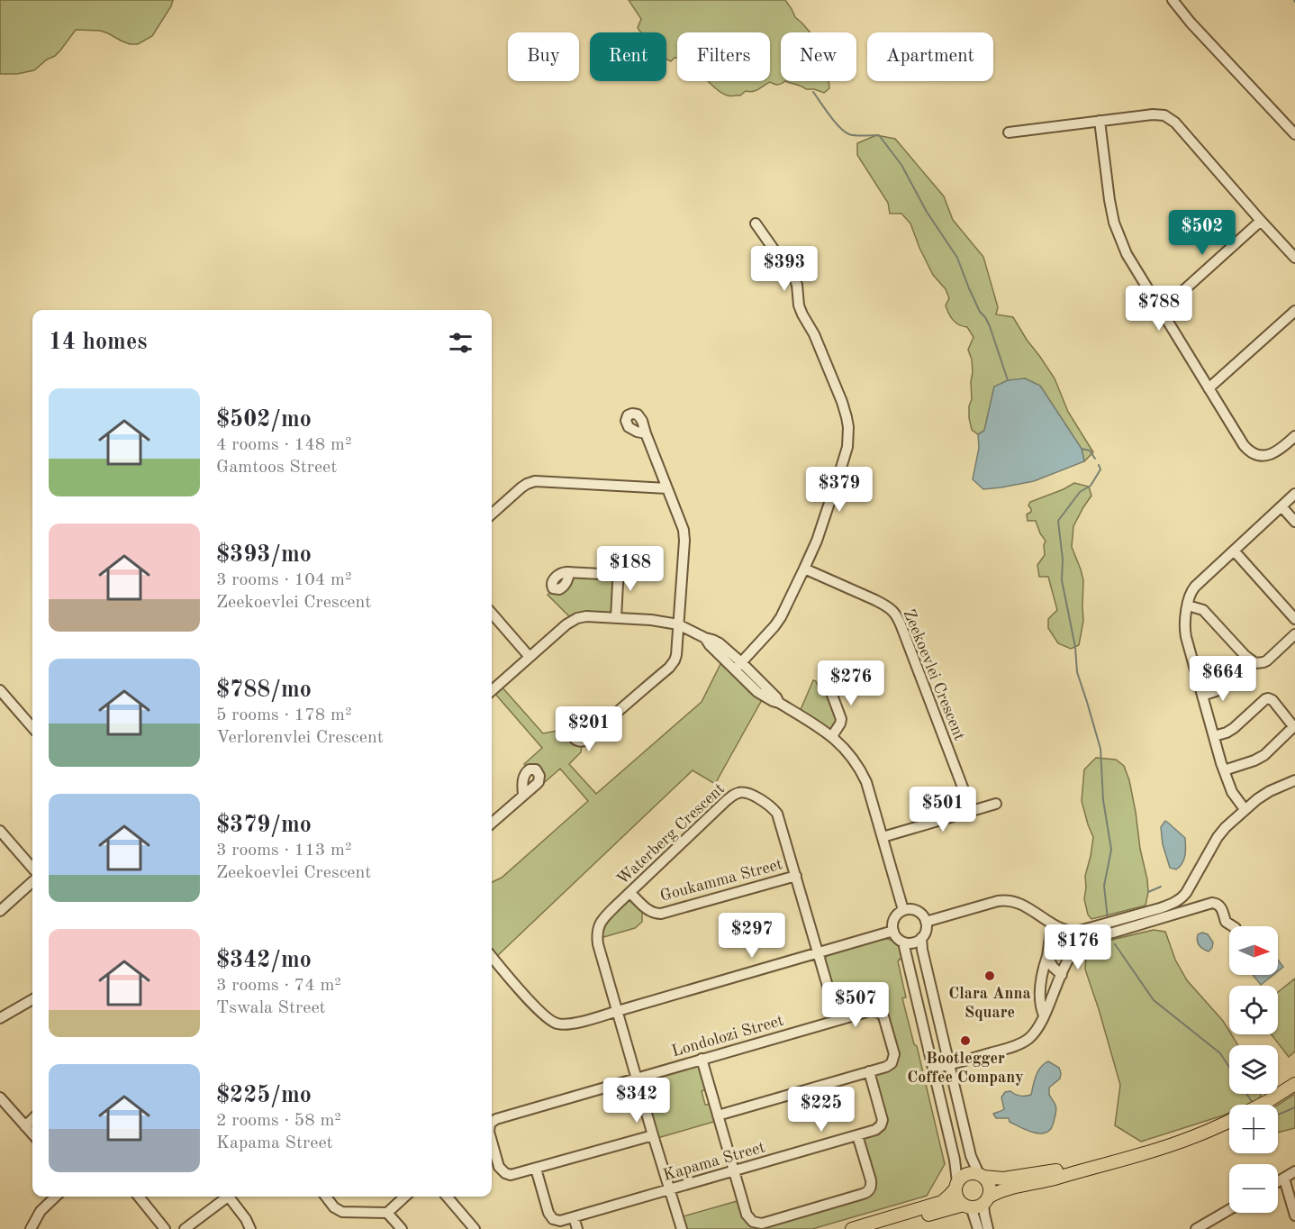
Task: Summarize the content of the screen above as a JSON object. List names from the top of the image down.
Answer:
{
  "streets": {
    "street": [
      "Zeekoevlei Crescent",
      "Waterberg Crescent",
      "Goukamma Street",
      "Londolozi Street",
      "Kapama Street"
    ]
  },
  "crossings": [
    ["Waterberg Crescent", "Goukamma Street"],
    ["Waterberg Crescent", "Londolozi Street"],
    ["Waterberg Crescent", "Kapama Street"],
    ["Londolozi Street", "Kapama Street"]
  ],
  "places": ["Clara Anna Square", "Bootlegger Coffee Company"],
  "north": "right",
  "page": {
    "chip": [
      "Buy",
      "Rent",
      "Filters",
      "New",
      "Apartment"
    ],
    "price": [
      "$502",
      "$393",
      "$788",
      "$379",
      "$188",
      "$664",
      "$276",
      "$201",
      "$501",
      "$297",
      "$176",
      "$507",
      "$342",
      "$225"
    ],
    "heading": "14 homes",
    "list": [
      {
        "name": "$502/mo",
        "note": "4 rooms · 148 m² · Gamtoos Street"
      },
      {
        "name": "$393/mo",
        "note": "3 rooms · 104 m² · Zeekoevlei Crescent"
      },
      {
        "name": "$788/mo",
        "note": "5 rooms · 178 m² · Verlorenvlei Crescent"
      },
      {
        "name": "$379/mo",
        "note": "3 rooms · 113 m² · Zeekoevlei Crescent"
      },
      {
        "name": "$342/mo",
        "note": "3 rooms · 74 m² · Tswala Street"
      },
      {
        "name": "$225/mo",
        "note": "2 rooms · 58 m² · Kapama Street"
      }
    ],
    "map_buttons": ["+", "−"]
  }
}
